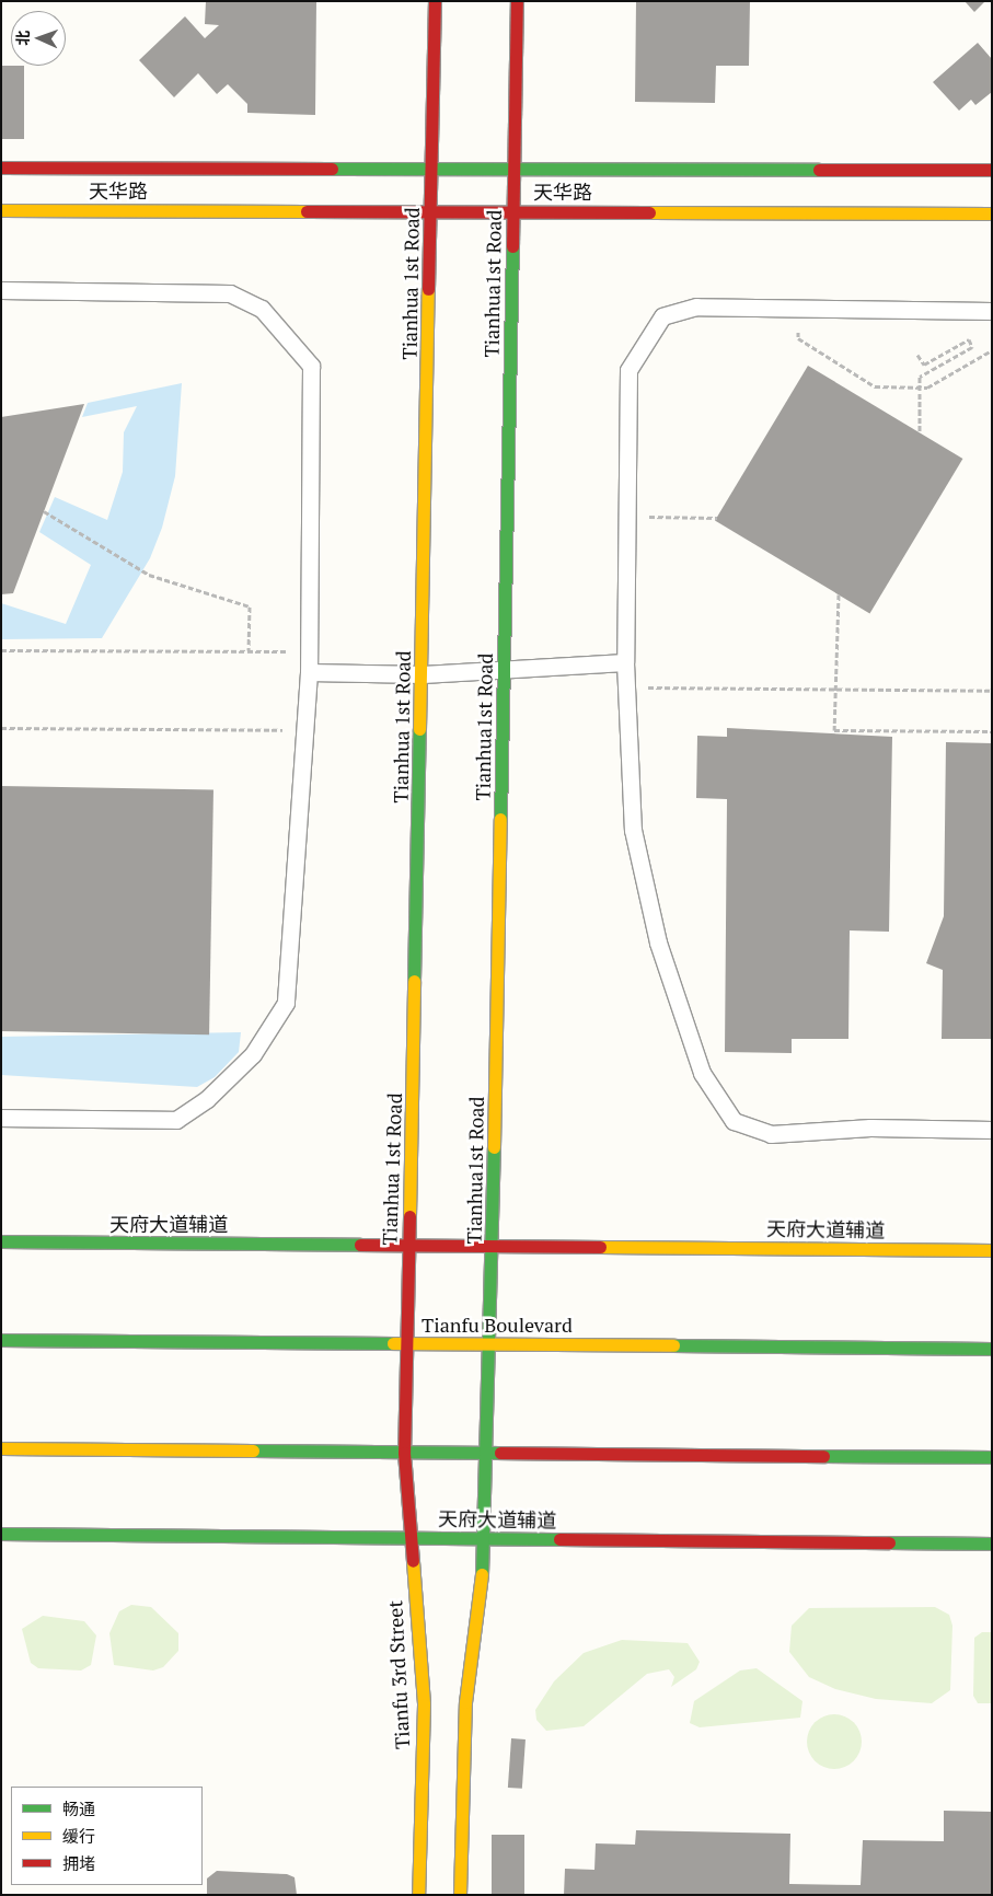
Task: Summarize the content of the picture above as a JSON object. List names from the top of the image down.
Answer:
{
  "streets": {
    "main road": [
      "天华路",
      "Tianhua 1st Road",
      "Tianhua1st Road",
      "天府大道辅道",
      "Tianfu Boulevard",
      "Tianfu 3rd Street"
    ]
  },
  "crossings": [
    ["天华路", "Tianhua 1st Road"],
    ["天华路", "Tianhua1st Road"],
    ["Tianhua 1st Road", "天府大道辅道"],
    ["Tianhua 1st Road", "Tianfu Boulevard"],
    ["Tianhua 1st Road", "Tianfu 3rd Street"],
    ["Tianhua1st Road", "天府大道辅道"],
    ["Tianhua1st Road", "Tianfu Boulevard"],
    ["天府大道辅道", "Tianfu 3rd Street"]
  ],
  "legend": ["畅通", "缓行", "拥堵"],
  "north": "left"
}
